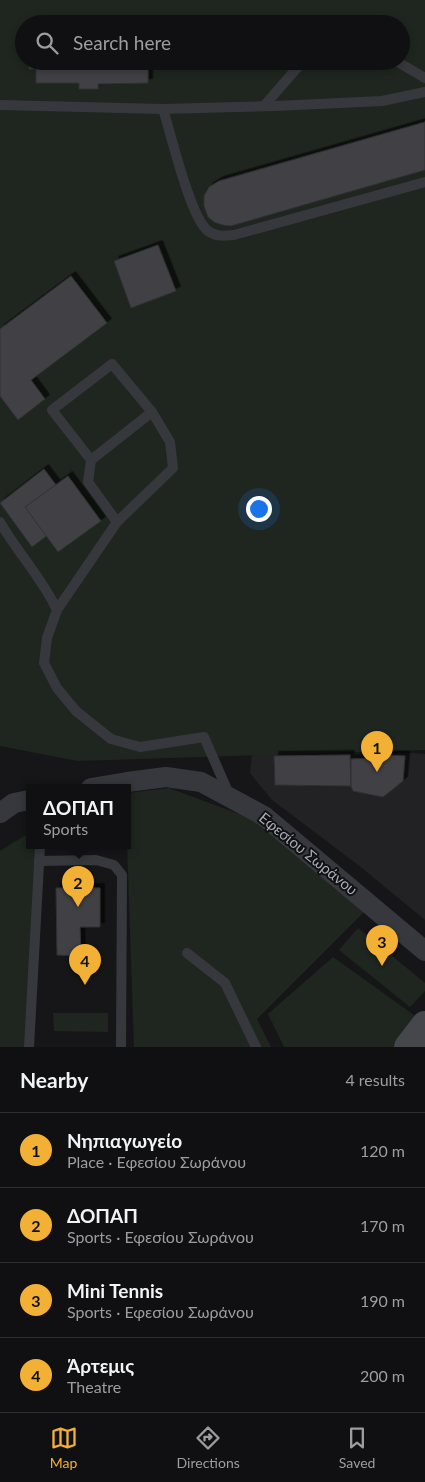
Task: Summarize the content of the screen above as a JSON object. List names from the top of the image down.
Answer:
{
  "streets": {
    "street": ["Εφεσίου Σωράνου"]
  },
  "page": {
    "search": "Search here",
    "pins": [
      "1",
      "2",
      "3",
      "4"
    ],
    "popup": ["ΔΟΠΑΠ", "Sports"],
    "heading": ["Nearby", "4 results"],
    "list": [
      {
        "mark": "1",
        "name": "Νηπιαγωγείο",
        "note": "Place · Εφεσίου Σωράνου",
        "value": "120 m"
      },
      {
        "mark": "2",
        "name": "ΔΟΠΑΠ",
        "note": "Sports · Εφεσίου Σωράνου",
        "value": "170 m"
      },
      {
        "mark": "3",
        "name": "Mini Tennis",
        "note": "Sports · Εφεσίου Σωράνου",
        "value": "190 m"
      },
      {
        "mark": "4",
        "name": "Άρτεμις",
        "note": "Theatre",
        "value": "200 m"
      }
    ],
    "nav": ["Map", "Directions", "Saved"]
  }
}
